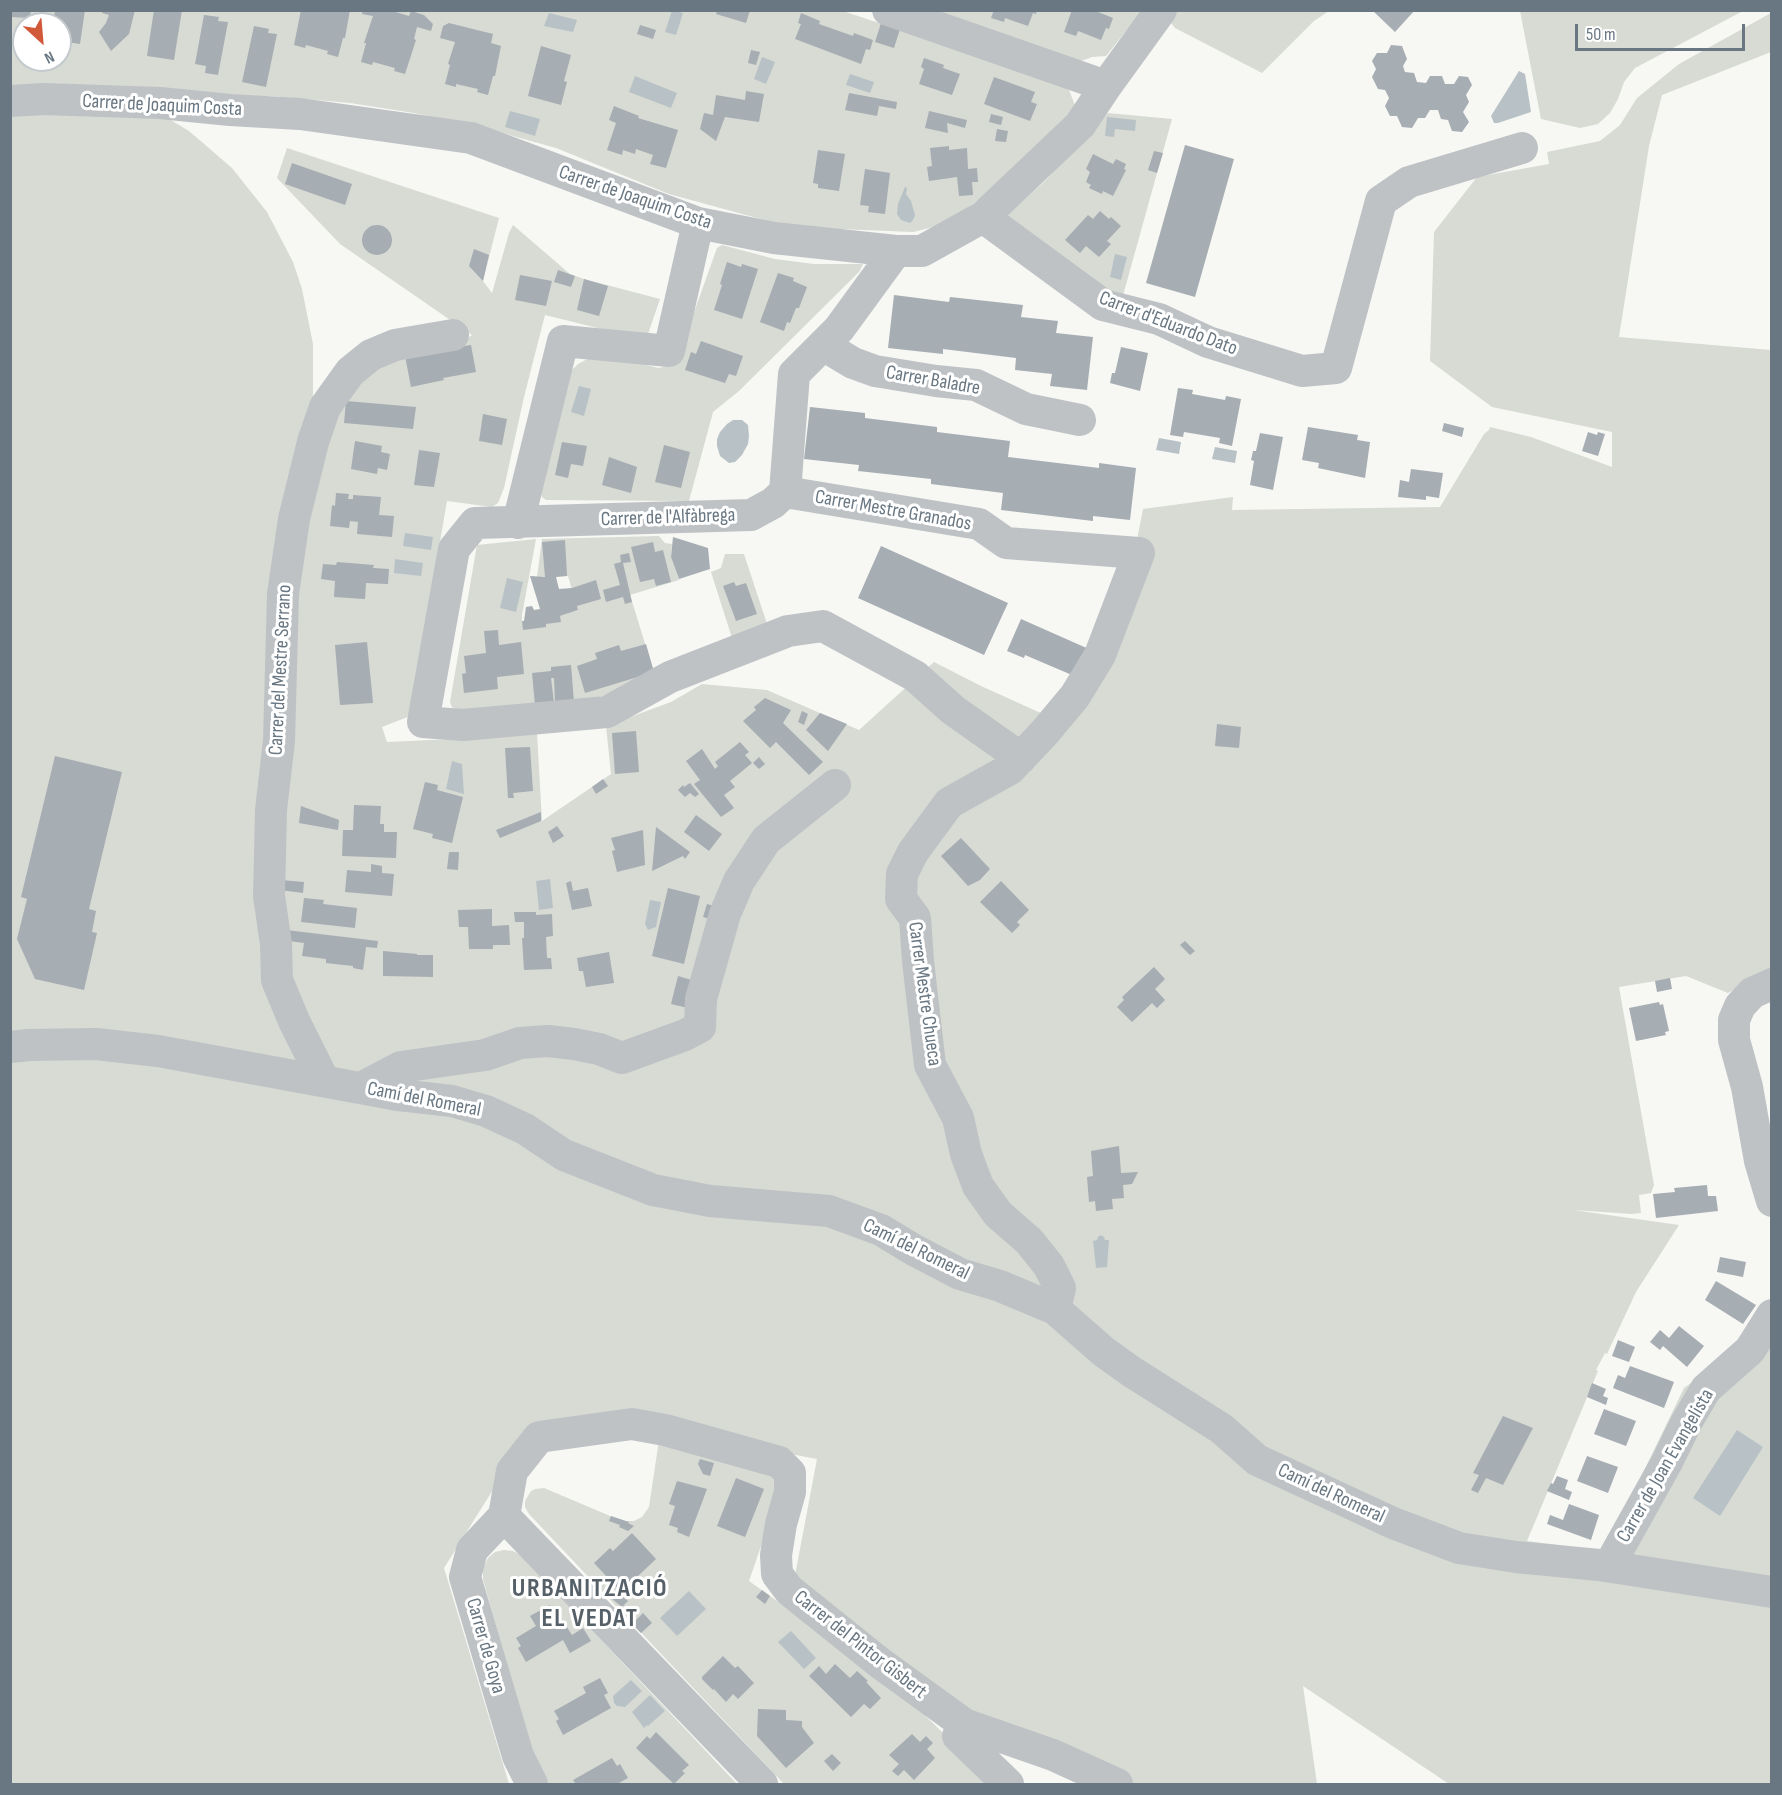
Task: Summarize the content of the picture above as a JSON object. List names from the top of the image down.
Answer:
{
  "streets": {
    "street": [
      "Carrer de Joaquim Costa",
      "Carrer d'Eduardo Dato",
      "Carrer Baladre",
      "Carrer Mestre Granados",
      "Carrer de l'Alfàbrega",
      "Carrer del Mestre Serrano",
      "Carrer Mestre Chueca",
      "Camí del Romeral",
      "Carrer de Joan Evangelista",
      "Carrer del Pintor Gisbert",
      "Carrer de Goya"
    ]
  },
  "crossings": [
    ["Carrer de Joaquim Costa", "Carrer d'Eduardo Dato"],
    ["Carrer Mestre Granados", "Carrer de l'Alfàbrega"],
    ["Carrer Mestre Granados", "Carrer Mestre Chueca"],
    ["Carrer de l'Alfàbrega", "Carrer Mestre Chueca"],
    ["Carrer del Mestre Serrano", "Camí del Romeral"],
    ["Carrer Mestre Chueca", "Camí del Romeral"],
    ["Camí del Romeral", "Carrer de Joan Evangelista"],
    ["Carrer del Pintor Gisbert", "Carrer de Goya"]
  ],
  "districts": ["URBANITZACIÓ EL VEDAT"],
  "scale_bar": "50 m",
  "north": "bottom right"
}
